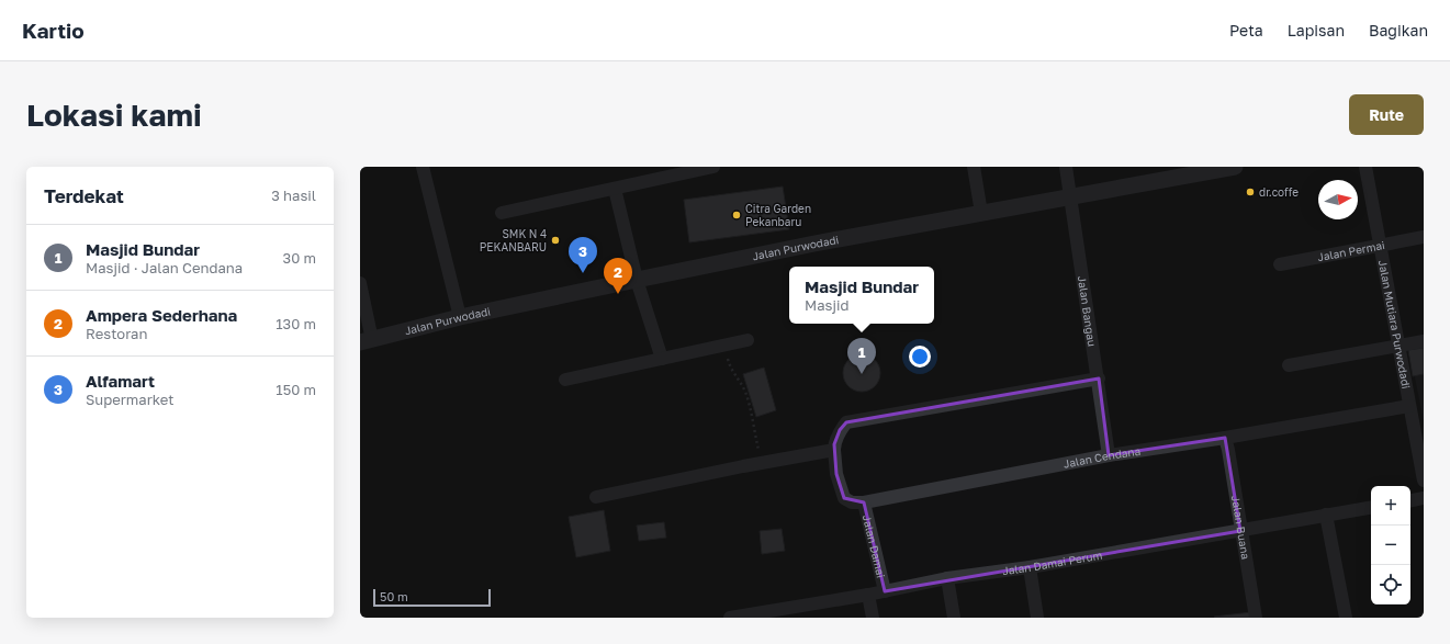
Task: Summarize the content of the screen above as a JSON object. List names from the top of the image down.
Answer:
{
  "streets": {
    "street": [
      "Jalan Purwodadi",
      "Jalan Permai",
      "Jalan Bangau",
      "Jalan Mutiara Purwodadi",
      "Jalan Cendana",
      "Jalan Buana",
      "Jalan Damai",
      "Jalan Damai Perum"
    ]
  },
  "crossings": [
    ["Jalan Purwodadi", "Jalan Bangau"],
    ["Jalan Permai", "Jalan Mutiara Purwodadi"],
    ["Jalan Bangau", "Jalan Cendana"],
    ["Jalan Mutiara Purwodadi", "Jalan Cendana"],
    ["Jalan Cendana", "Jalan Buana"],
    ["Jalan Cendana", "Jalan Damai"],
    ["Jalan Buana", "Jalan Damai Perum"],
    ["Jalan Damai", "Jalan Damai Perum"]
  ],
  "places": ["dr.coffe", "Citra Garden Pekanbaru", "SMK N 4 PEKANBARU"],
  "scale_bar": "50 m",
  "north": "right",
  "page": {
    "header": "Kartio",
    "nav": ["Peta", "Lapisan", "Bagikan"],
    "buttons": "Rute",
    "title": "Lokasi kami",
    "heading": ["Terdekat", "3 hasil"],
    "list": [
      {
        "mark": "1",
        "name": "Masjid Bundar",
        "note": "Masjid · Jalan Cendana",
        "value": "30 m"
      },
      {
        "mark": "2",
        "name": "Ampera Sederhana",
        "note": "Restoran",
        "value": "130 m"
      },
      {
        "mark": "3",
        "name": "Alfamart",
        "note": "Supermarket",
        "value": "150 m"
      }
    ],
    "pins": ["3", "2", "1"],
    "popup": ["Masjid Bundar", "Masjid"],
    "map_buttons": ["+", "−"],
    "scale": "50 m"
  }
}
